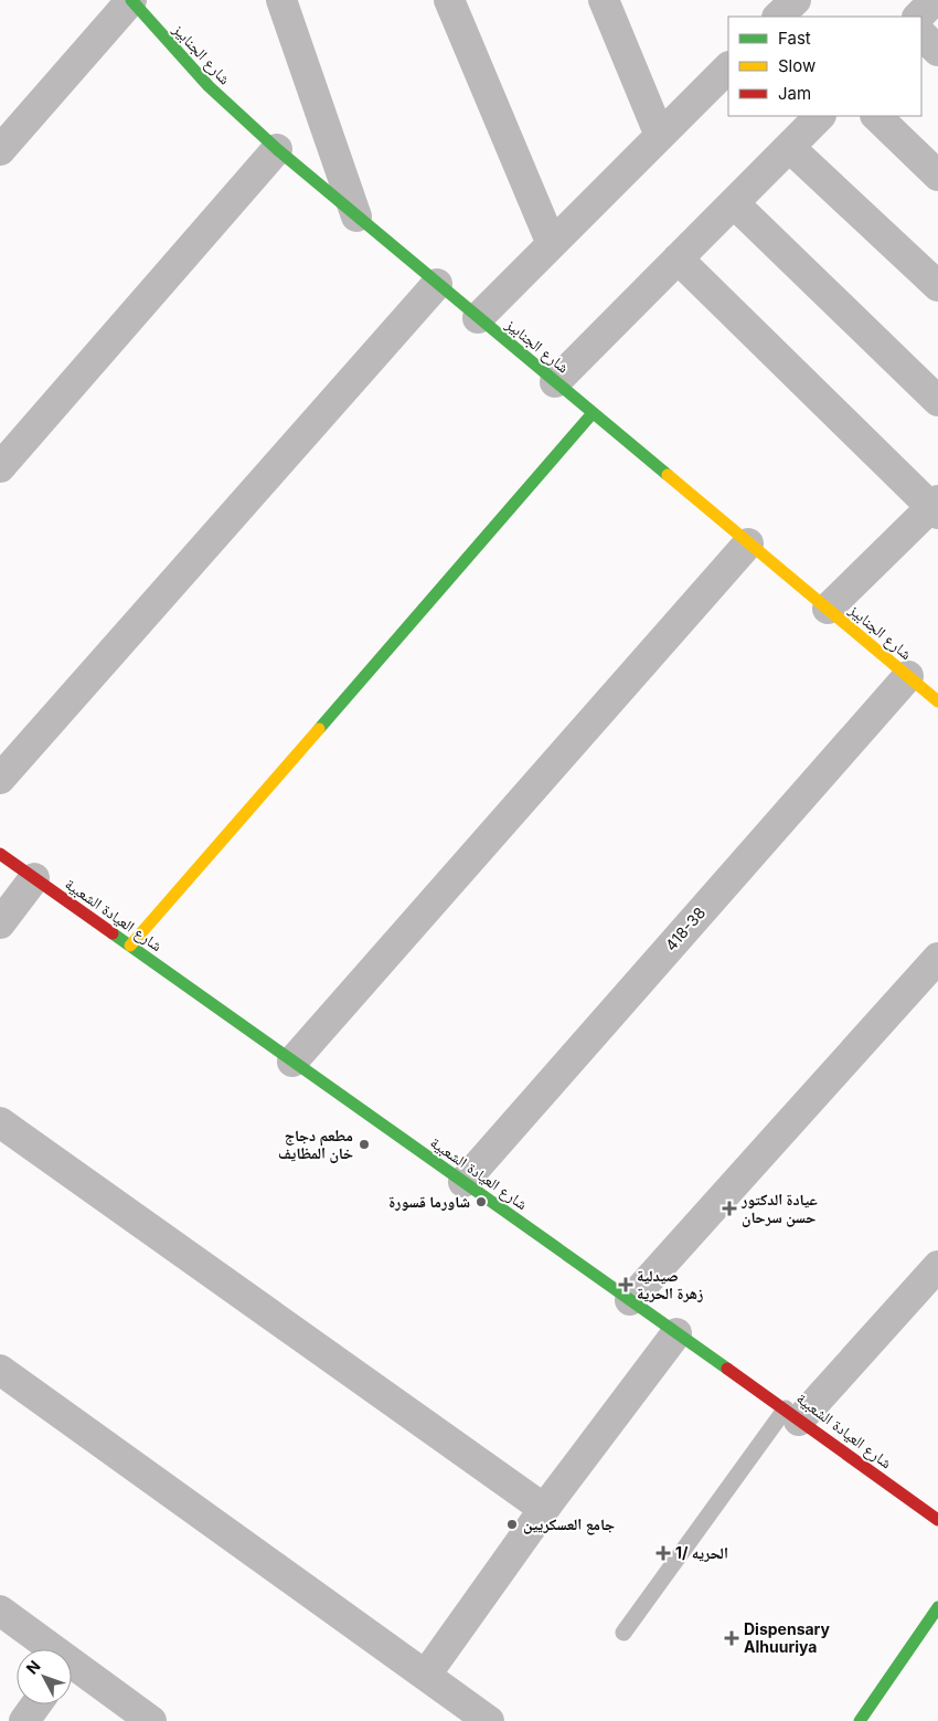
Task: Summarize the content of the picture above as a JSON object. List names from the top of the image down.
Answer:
{
  "streets": {
    "street": ["شارع الجنابيز", "شارع العيادة الشعبية", "418-38"]
  },
  "crossings": [
    ["شارع الجنابيز", "418-38"],
    ["شارع العيادة الشعبية", "418-38"]
  ],
  "places": {
    "other": ["مطعم دجاج خان المظايف", "شاورما قسورة", "جامع العسكريين"],
    "health": [
      "عيادة الدكتور حسن سرحان",
      "صيدلية زهرة الحرية",
      "الحريه /1",
      "Dispensary Alhuuriya"
    ]
  },
  "legend": ["Fast", "Slow", "Jam"],
  "north": "top left"
}
